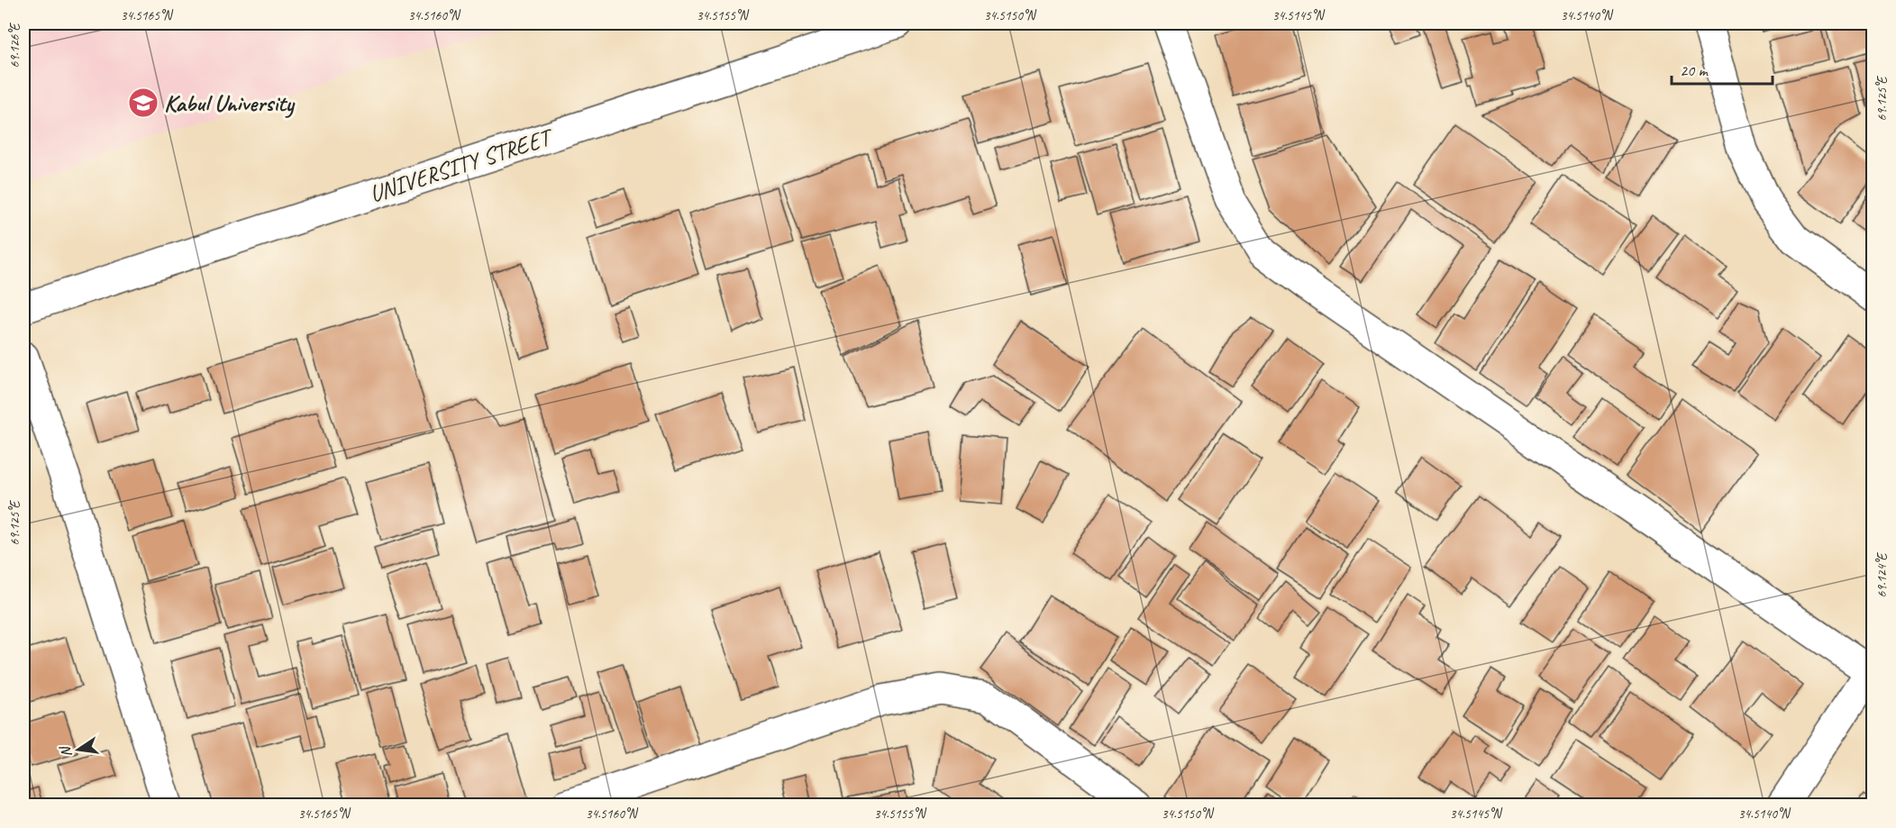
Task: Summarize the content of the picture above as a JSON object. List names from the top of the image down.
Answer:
{
  "streets": {
    "street": ["UNIVERSITY STREET"]
  },
  "places": {
    "school or university": ["Kabul University"]
  },
  "scale_bar": "20 m",
  "north": "left",
  "coordinates": [
    "34.5165°N",
    "34.5160°N",
    "34.5155°N",
    "34.5150°N",
    "34.5145°N",
    "34.5140°N",
    "69.126°E",
    "69.125°E",
    "69.124°E"
  ]
}
